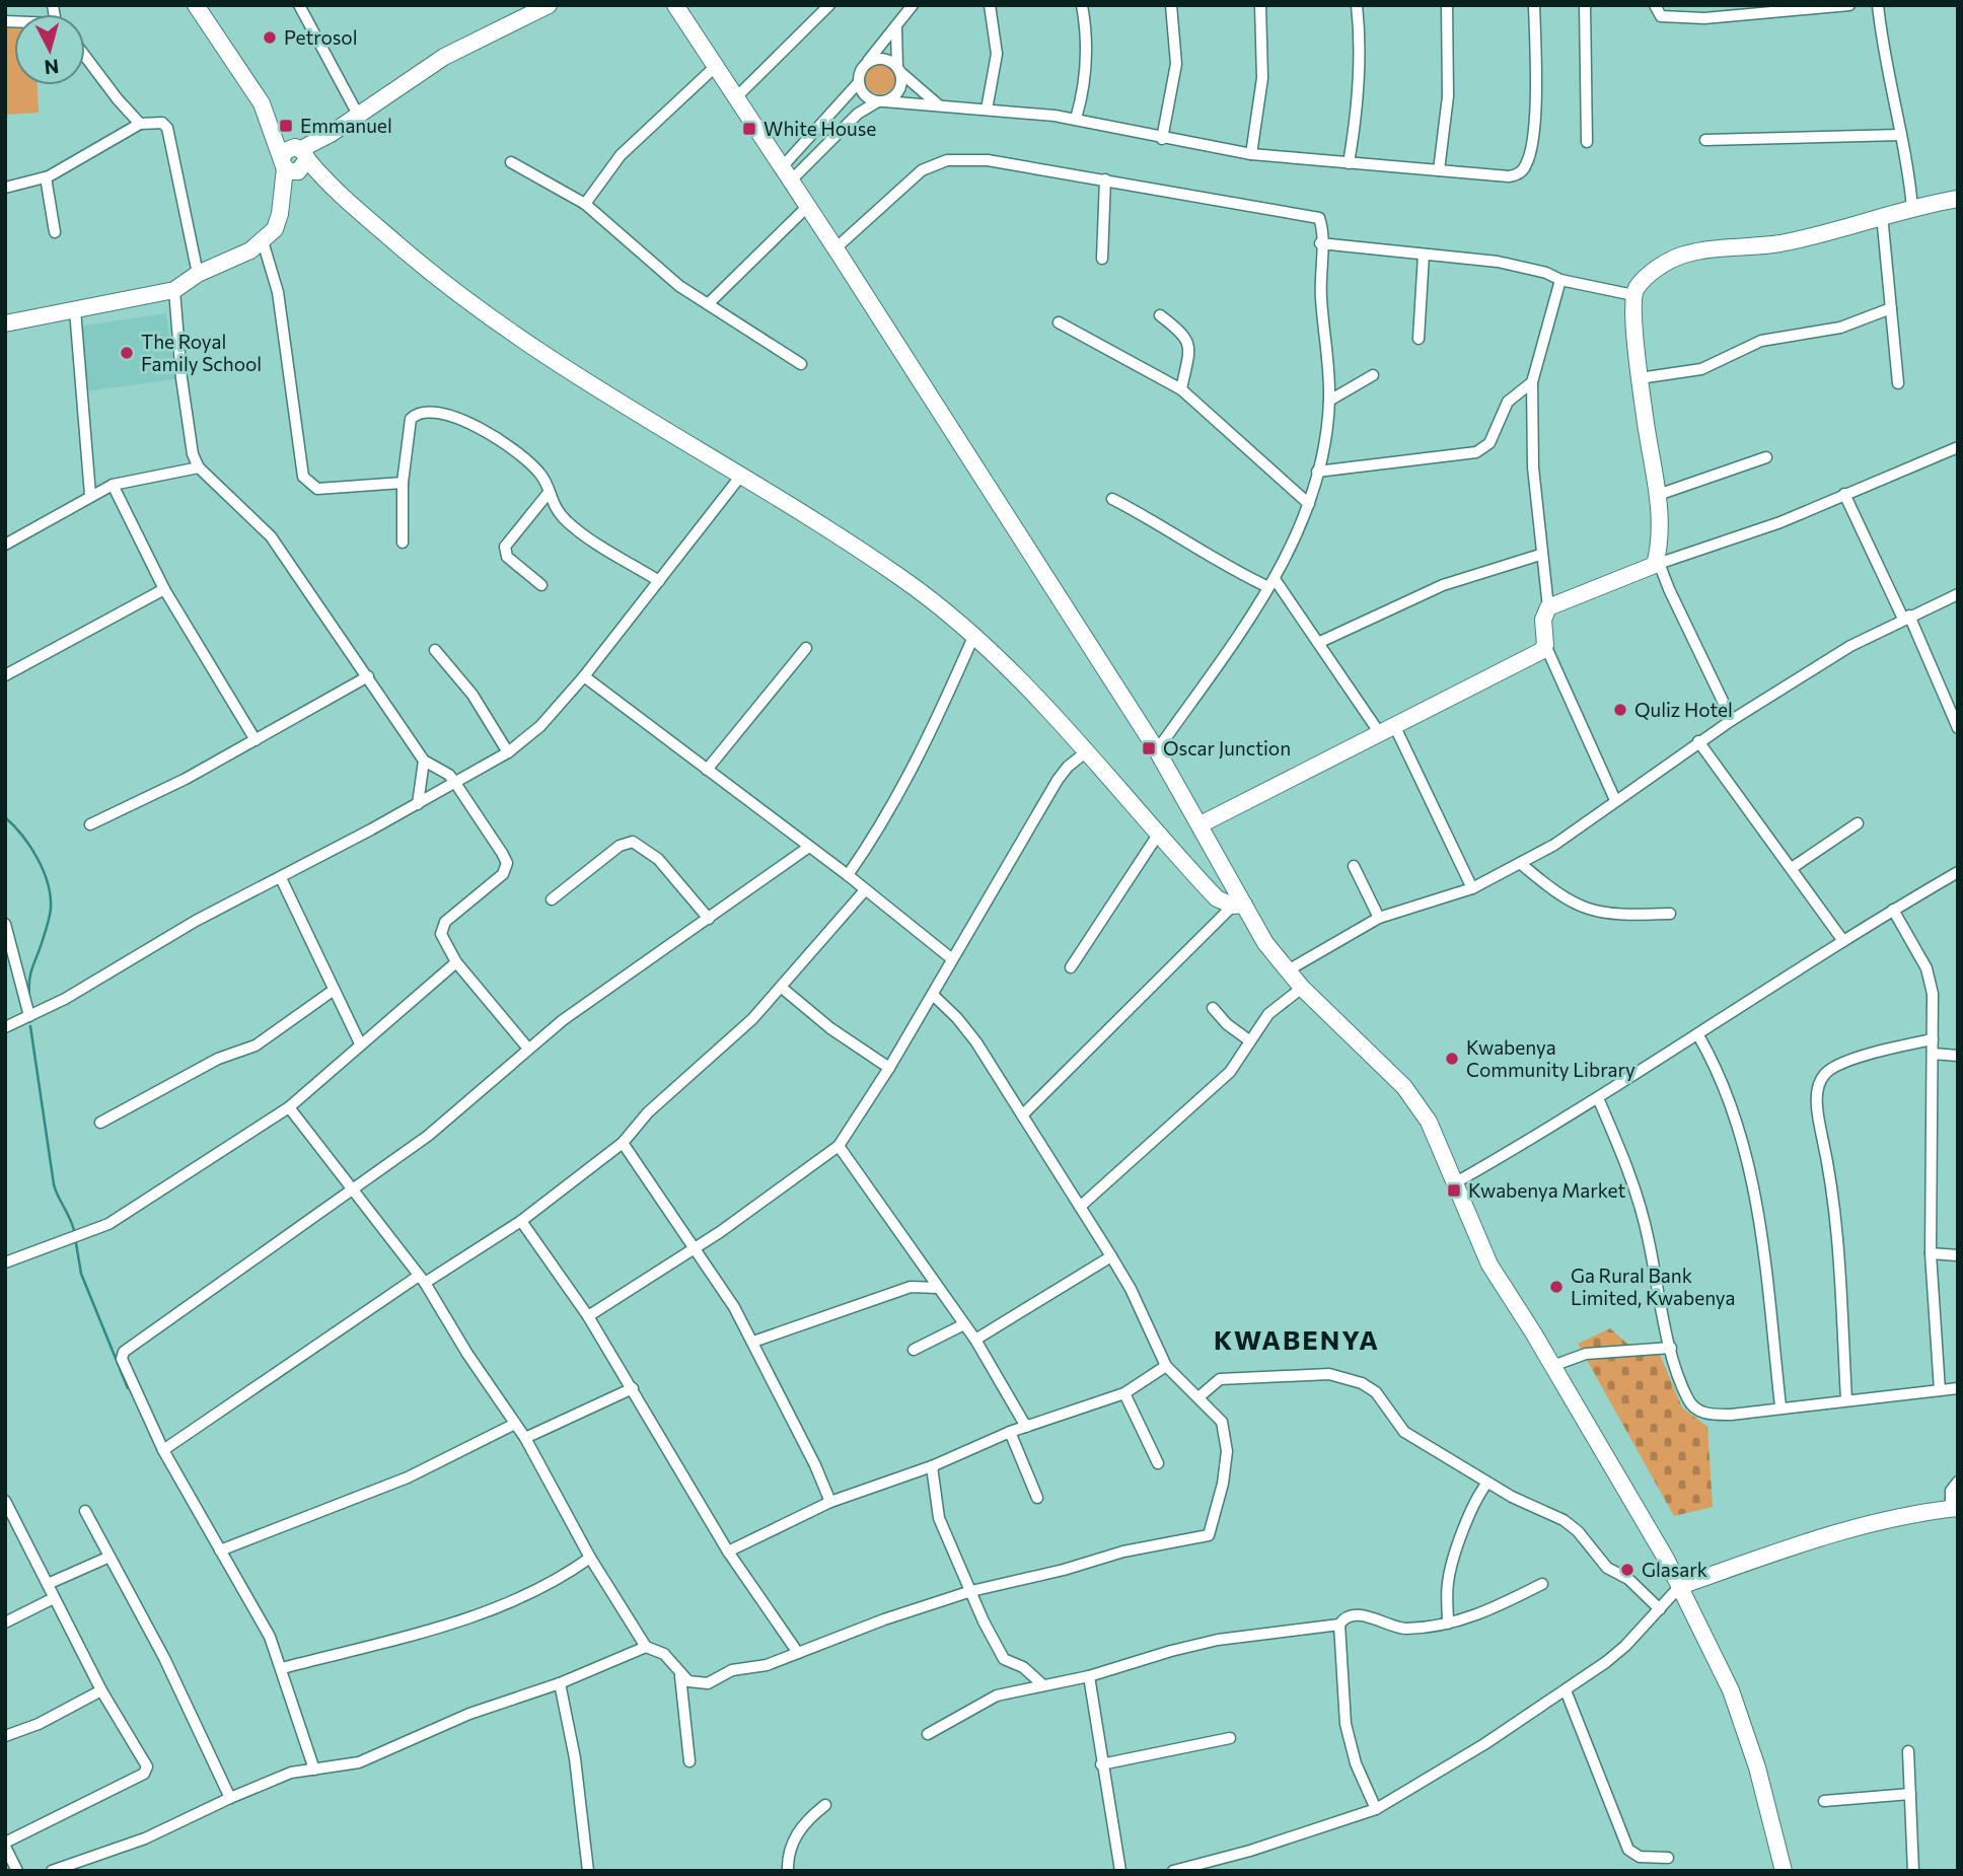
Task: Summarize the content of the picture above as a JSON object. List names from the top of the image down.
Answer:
{
  "districts": ["KWABENYA"],
  "places": {
    "other": [
      "Petrosol",
      "The Royal Family School",
      "Quliz Hotel",
      "Kwabenya Community Library",
      "Ga Rural Bank Limited, Kwabenya",
      "Glasark"
    ],
    "transit": [
      "Emmanuel",
      "White House",
      "Oscar Junction",
      "Kwabenya Market"
    ]
  },
  "north": "bottom"
}
